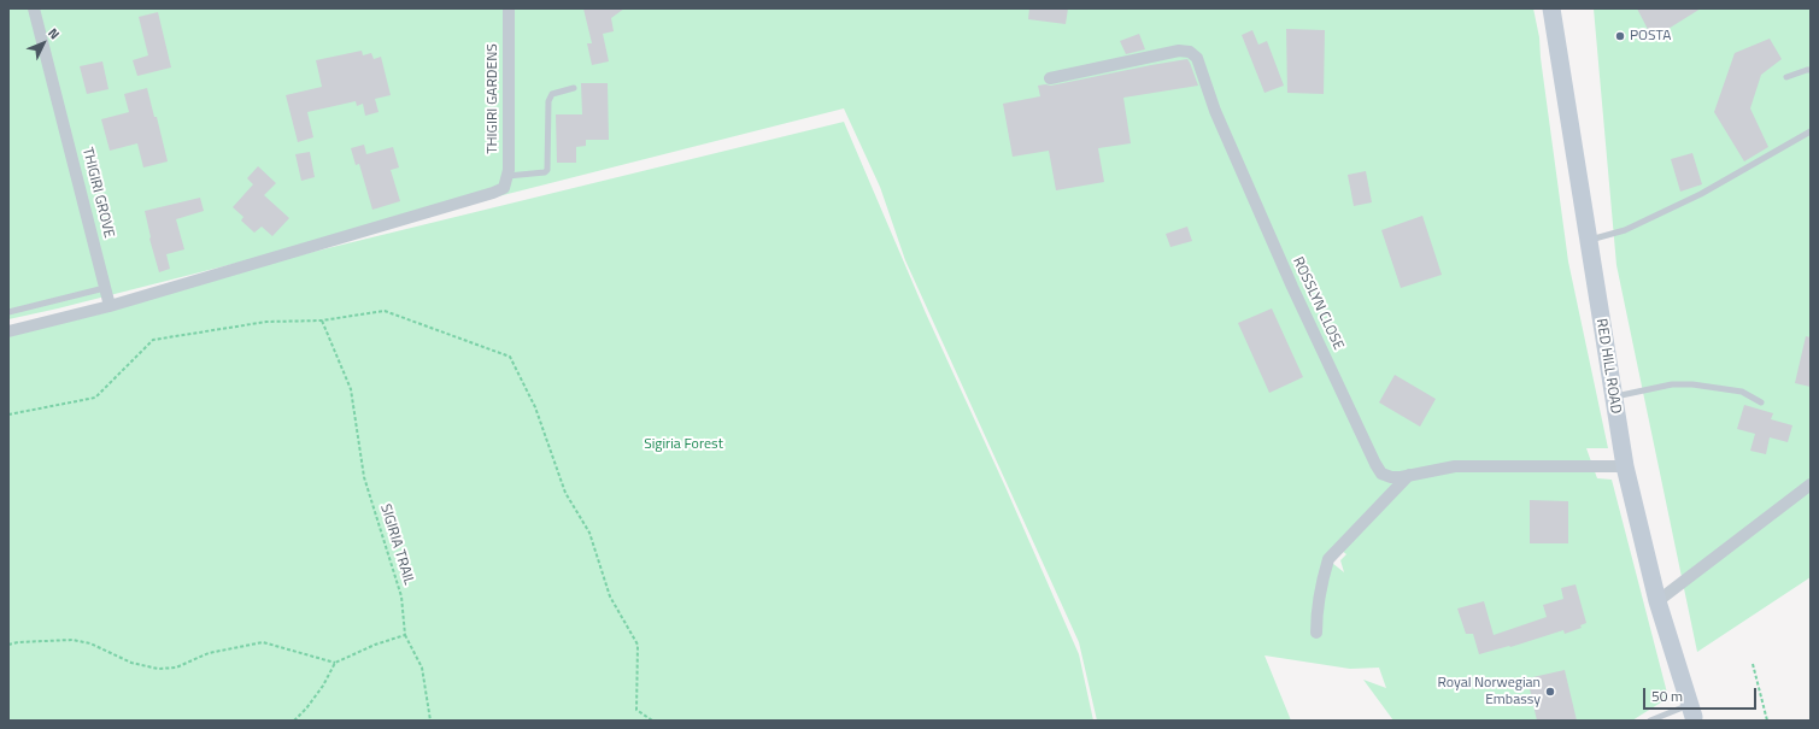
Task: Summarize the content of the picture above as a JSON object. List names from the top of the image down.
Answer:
{
  "streets": {
    "main road": ["RED HILL ROAD"],
    "street": ["THIGIRI GARDENS", "THIGIRI GROVE", "ROSSLYN CLOSE"],
    "path": ["SIGIRIA TRAIL"]
  },
  "crossings": [
    ["ROSSLYN CLOSE", "RED HILL ROAD"]
  ],
  "parks": ["Sigiria Forest"],
  "places": ["POSTA", "Royal Norwegian Embassy"],
  "scale_bar": "50 m",
  "north": "top right"
}
